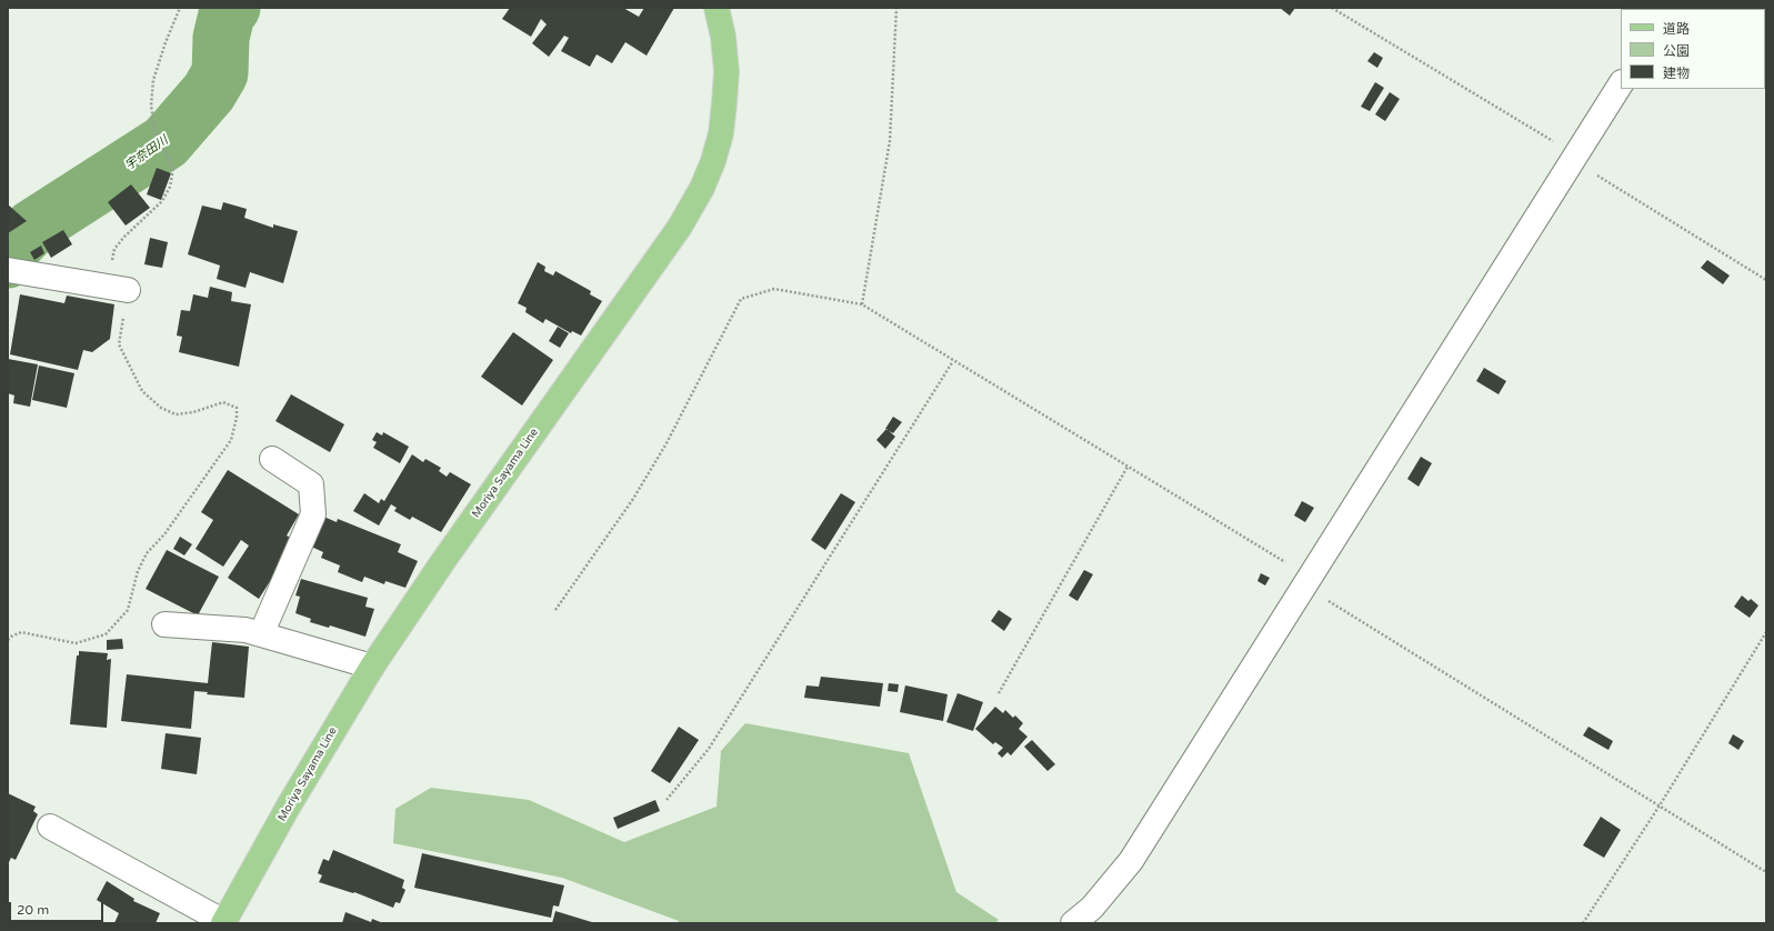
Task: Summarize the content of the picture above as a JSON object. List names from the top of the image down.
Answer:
{
  "streets": {
    "main road": ["Moriya Sayama Line"]
  },
  "water": ["宇奈田川"],
  "legend": ["道路", "公園", "建物"],
  "scale_bar": "20 m"
}
